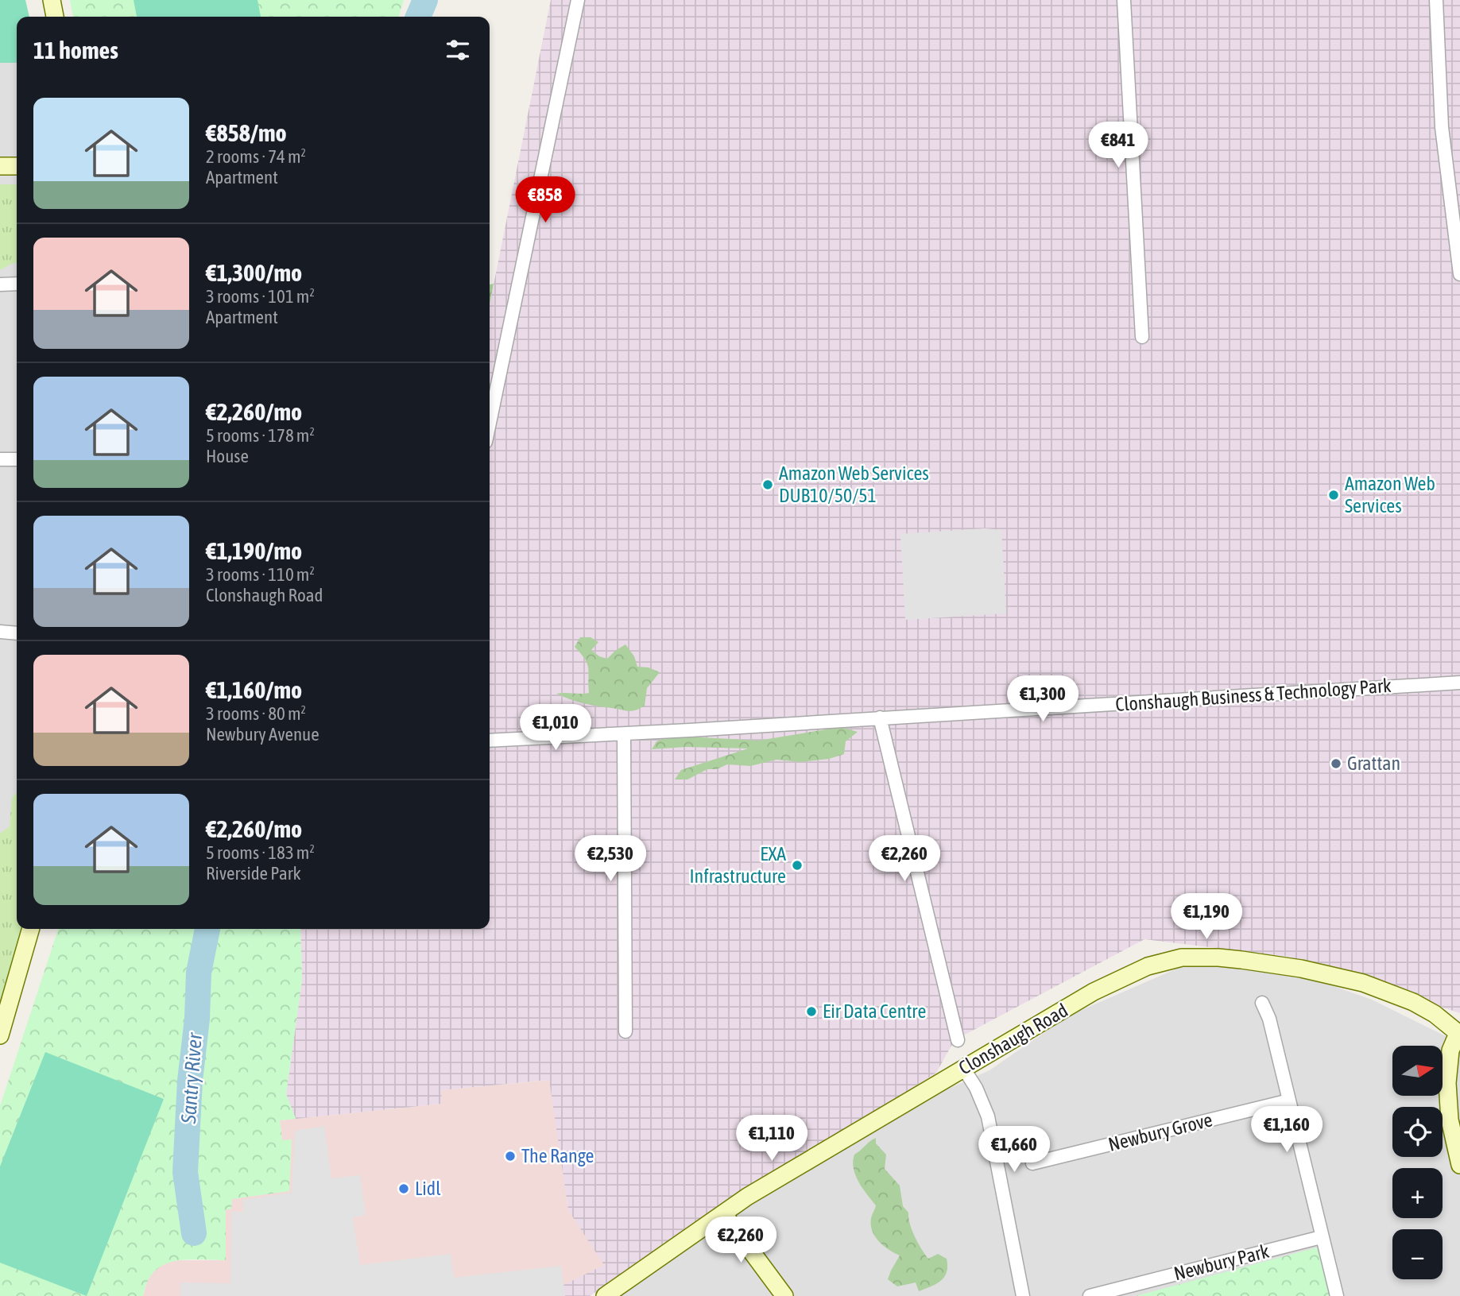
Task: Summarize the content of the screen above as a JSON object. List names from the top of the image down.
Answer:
{
  "streets": {
    "street": [
      "Clonshaugh Business & Technology Park",
      "Clonshaugh Road",
      "Newbury Grove",
      "Newbury Park"
    ]
  },
  "water": ["Santry River"],
  "places": [
    "Amazon Web Services DUB10/50/51",
    "Amazon Web Services",
    "Grattan",
    "EXA Infrastructure",
    "Eir Data Centre",
    "The Range",
    "Lidl"
  ],
  "north": "right",
  "page": {
    "heading": "11 homes",
    "list": [
      {
        "name": "€858/mo",
        "note": "2 rooms · 74 m² · Apartment"
      },
      {
        "name": "€1,300/mo",
        "note": "3 rooms · 101 m² · Apartment"
      },
      {
        "name": "€2,260/mo",
        "note": "5 rooms · 178 m² · House"
      },
      {
        "name": "€1,190/mo",
        "note": "3 rooms · 110 m² · Clonshaugh Road"
      },
      {
        "name": "€1,160/mo",
        "note": "3 rooms · 80 m² · Newbury Avenue"
      },
      {
        "name": "€2,260/mo",
        "note": "5 rooms · 183 m² · Riverside Park"
      }
    ],
    "price": [
      "€841",
      "€858",
      "€1,300",
      "€1,010",
      "€2,530",
      "€2,260",
      "€1,190",
      "€1,160",
      "€1,110",
      "€1,660",
      "€2,260"
    ],
    "map_buttons": ["+", "−"]
  }
}
